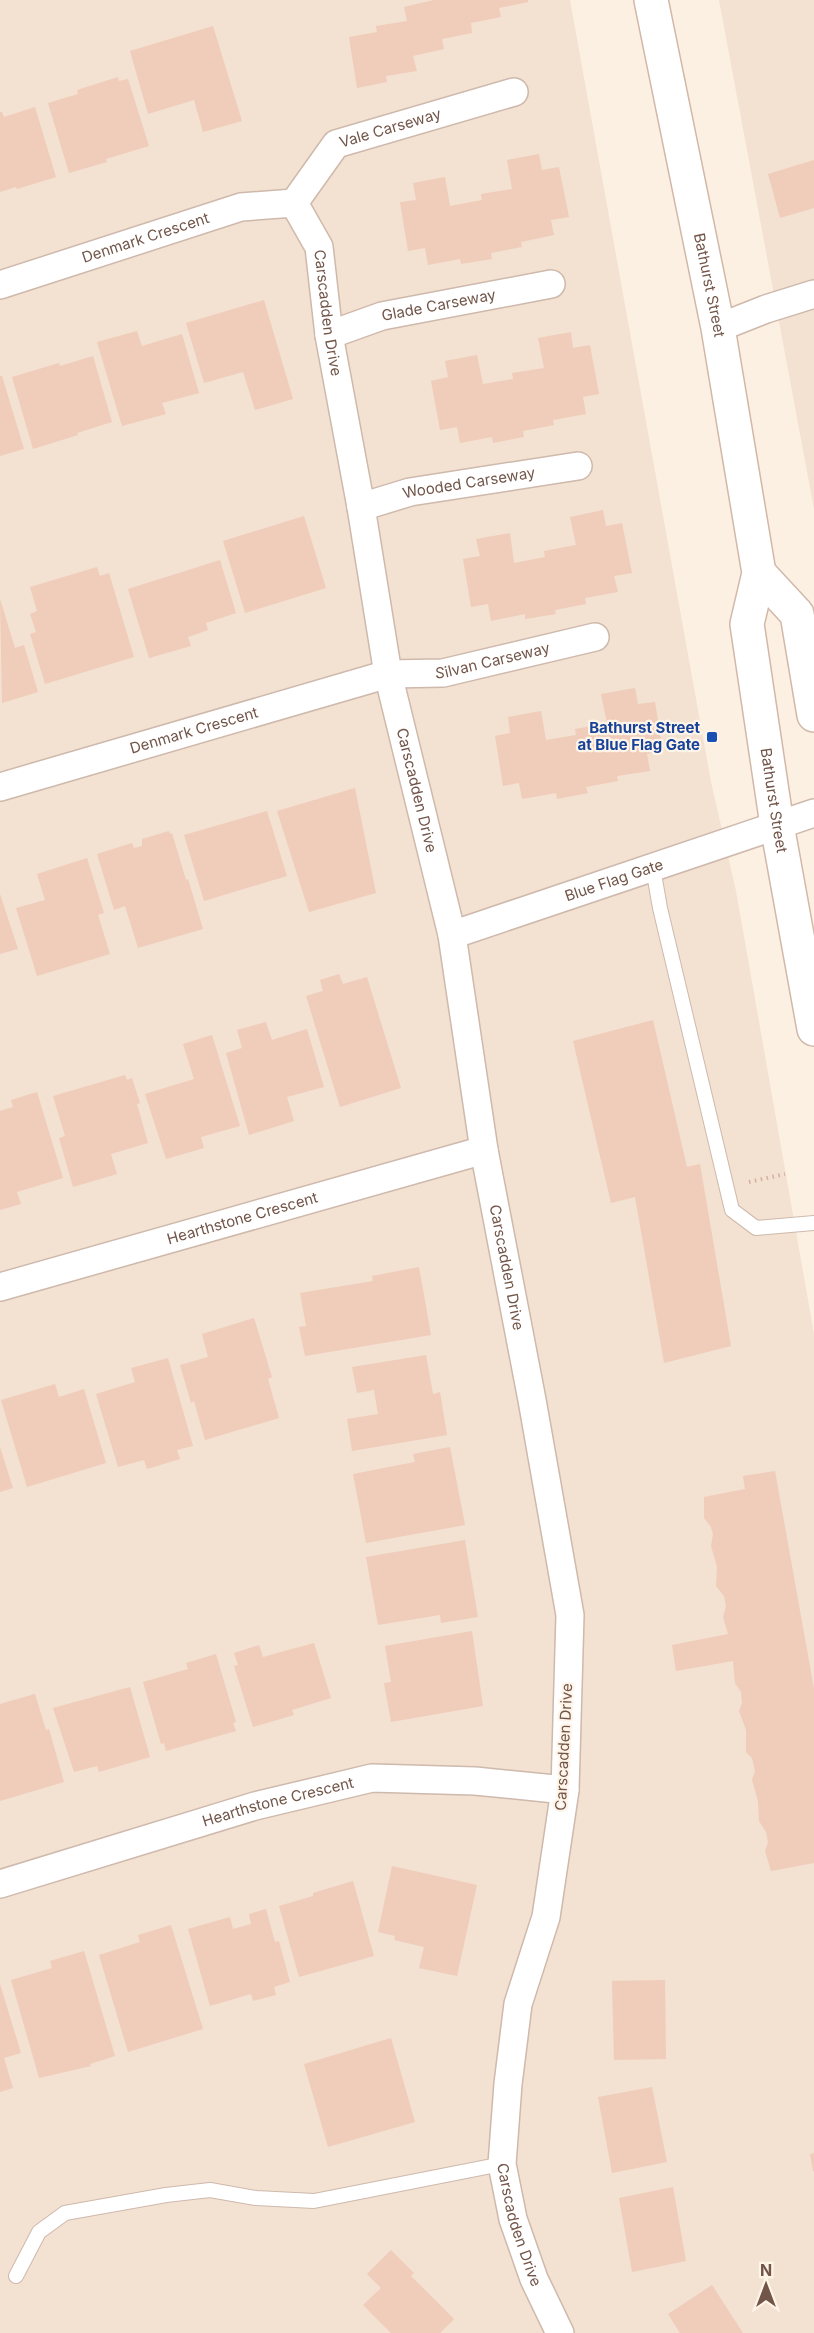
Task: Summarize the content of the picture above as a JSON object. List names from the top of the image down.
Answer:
{
  "streets": {
    "main road": ["Bathurst Street"],
    "street": [
      "Vale Carseway",
      "Denmark Crescent",
      "Glade Carseway",
      "Carscadden Drive",
      "Wooded Carseway",
      "Silvan Carseway",
      "Blue Flag Gate",
      "Hearthstone Crescent"
    ]
  },
  "crossings": [
    ["Vale Carseway", "Denmark Crescent"],
    ["Vale Carseway", "Carscadden Drive"],
    ["Denmark Crescent", "Carscadden Drive"],
    ["Denmark Crescent", "Silvan Carseway"],
    ["Bathurst Street", "Blue Flag Gate"],
    ["Glade Carseway", "Carscadden Drive"],
    ["Carscadden Drive", "Wooded Carseway"],
    ["Carscadden Drive", "Silvan Carseway"],
    ["Carscadden Drive", "Blue Flag Gate"],
    ["Carscadden Drive", "Hearthstone Crescent"]
  ],
  "places": {
    "transit": ["Bathurst Street at Blue Flag Gate"]
  },
  "north": "top"
}
